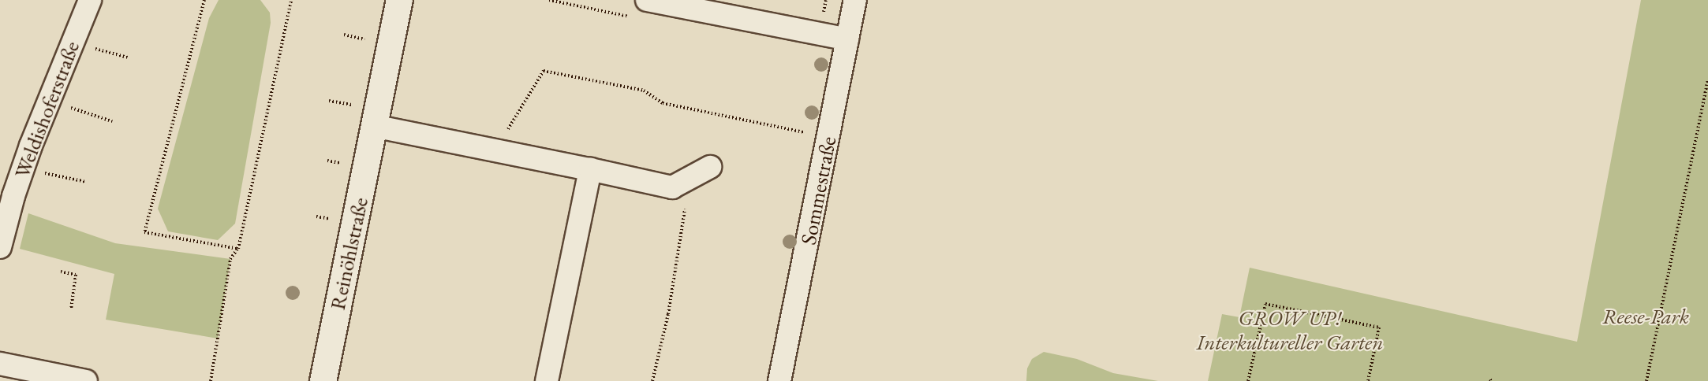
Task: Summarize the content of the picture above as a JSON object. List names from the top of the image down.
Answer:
{
  "streets": {
    "street": ["Weldishoferstraße", "Sommestraße", "Reinöhlstraße"]
  },
  "parks": ["Reese-Park", "GROW UP! Interkultureller Garten"]
}
